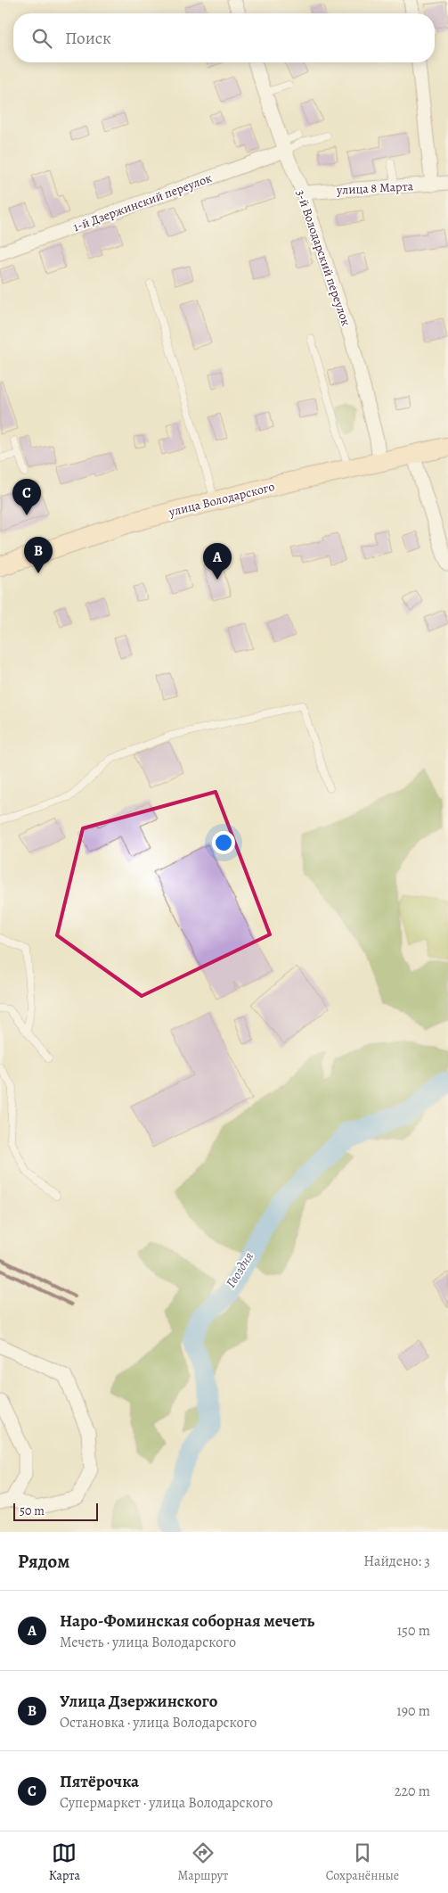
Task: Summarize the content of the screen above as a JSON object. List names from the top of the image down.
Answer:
{
  "streets": {
    "main road": ["улица Володарского"],
    "street": ["улица 8 Марта", "1-й Дзержинский переулок", "3-й Володарский переулок"]
  },
  "crossings": [
    ["улица 8 Марта", "3-й Володарский переулок"],
    ["1-й Дзержинский переулок", "3-й Володарский переулок"],
    ["3-й Володарский переулок", "улица Володарского"]
  ],
  "water": ["Гвоздня"],
  "scale_bar": "50 m",
  "page": {
    "search": "Поиск",
    "pins": ["C", "B", "A"],
    "scale": "50 m",
    "heading": ["Рядом", "Найдено: 3"],
    "list": [
      {
        "mark": "A",
        "name": "Наро-Фоминская соборная мечеть",
        "note": "Мечеть · улица Володарского",
        "value": "150 m"
      },
      {
        "mark": "B",
        "name": "Улица Дзержинского",
        "note": "Остановка · улица Володарского",
        "value": "190 m"
      },
      {
        "mark": "C",
        "name": "Пятёрочка",
        "note": "Супермаркет · улица Володарского",
        "value": "220 m"
      }
    ],
    "nav": ["Карта", "Маршрут", "Сохранённые"]
  }
}
